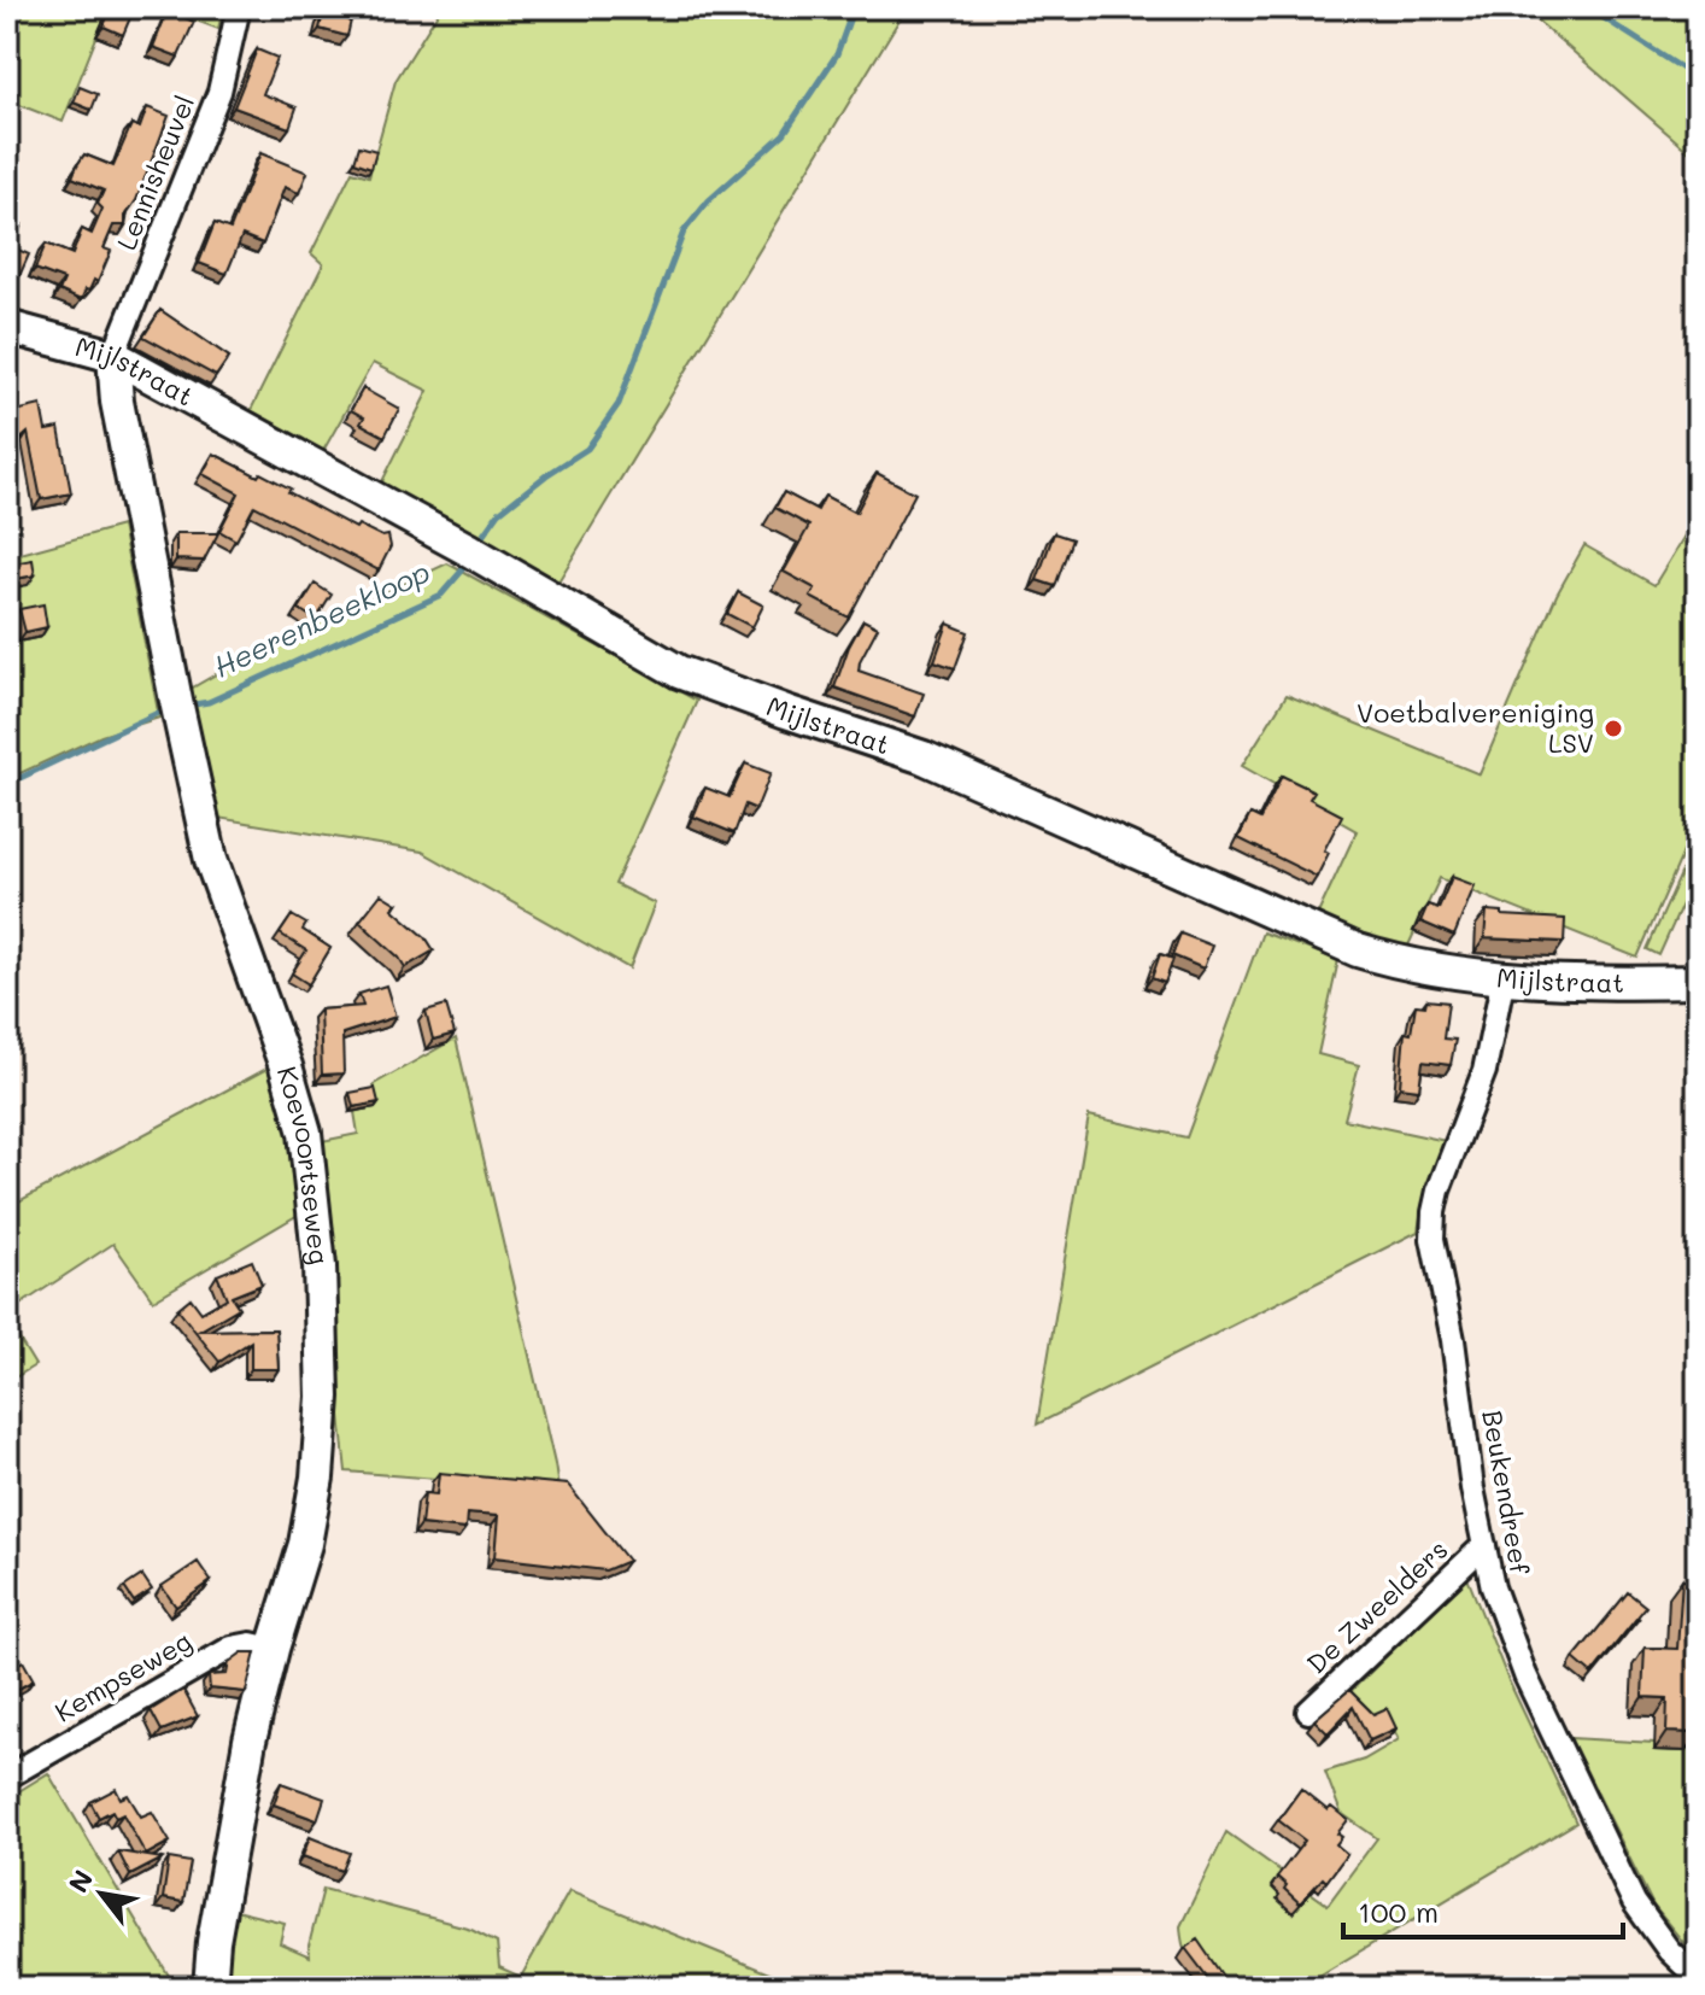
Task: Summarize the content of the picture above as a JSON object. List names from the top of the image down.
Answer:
{
  "streets": {
    "street": [
      "Lennisheuvel",
      "Mijlstraat",
      "Koevoortseweg",
      "Beukendreef",
      "De Zweelders",
      "Kempseweg"
    ]
  },
  "crossings": [
    ["Lennisheuvel", "Mijlstraat"],
    ["Lennisheuvel", "Koevoortseweg"],
    ["Mijlstraat", "Koevoortseweg"],
    ["Mijlstraat", "Beukendreef"],
    ["Koevoortseweg", "Kempseweg"],
    ["Beukendreef", "De Zweelders"]
  ],
  "water": ["Heerenbeekloop"],
  "places": ["Voetbalvereniging LSV"],
  "scale_bar": "100 m",
  "north": "top left"
}
